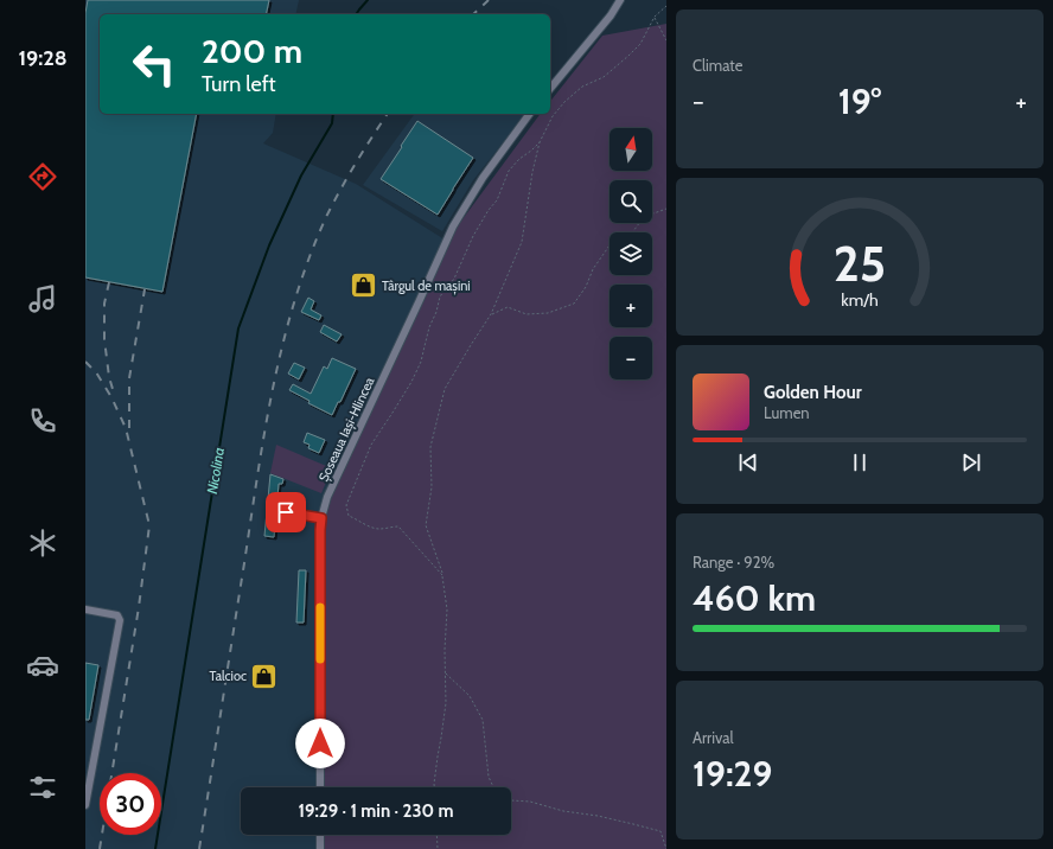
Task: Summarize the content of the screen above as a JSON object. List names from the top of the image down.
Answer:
{
  "streets": {
    "street": ["Șoseaua Iași-Hlincea"]
  },
  "water": ["Nicolina"],
  "places": {
    "shop": ["Târgul de mașini", "Talcioc"]
  },
  "north": "top",
  "page": {
    "tabs": "19:28",
    "tile": [
      "Climate",
      ["Range · 92%", "460 km"],
      ["Arrival", "19:29"]
    ],
    "turn": ["200 m", "Turn left"],
    "heat": ["−", "19°", "+"],
    "map_buttons": ["+", "−"],
    "song": ["Golden Hour", "Lumen"],
    "limit": "30",
    "trip": "19:29 · 1 min · 230 m",
    "gauge": ["25", "km/h"]
  }
}
